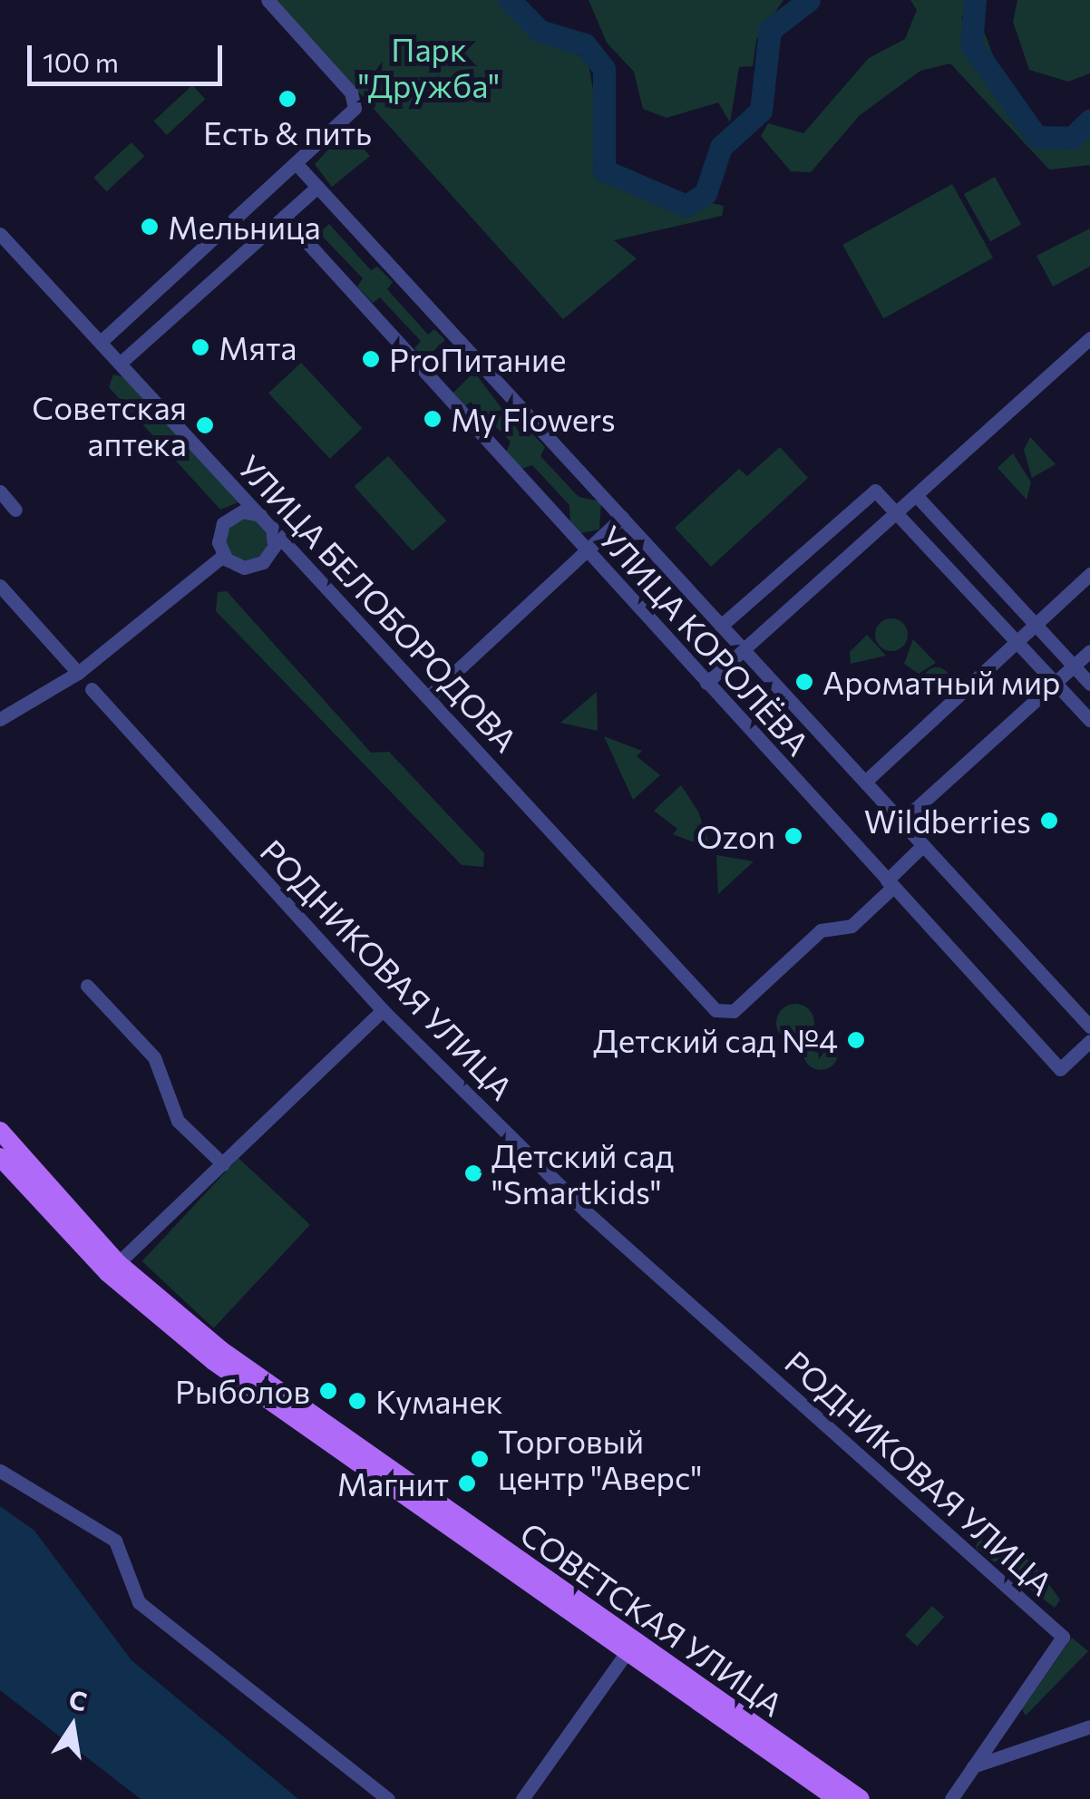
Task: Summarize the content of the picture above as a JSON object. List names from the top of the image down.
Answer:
{
  "streets": {
    "main road": ["СОВЕТСКАЯ УЛИЦА"],
    "street": ["УЛИЦА БЕЛОБОРОДОВА", "УЛИЦА КОРОЛЁВА", "РОДНИКОВАЯ УЛИЦА"]
  },
  "crossings": [
    ["УЛИЦА БЕЛОБОРОДОВА", "УЛИЦА КОРОЛЁВА"]
  ],
  "parks": ["Парк \"Дружба\""],
  "places": [
    "Есть & пить",
    "Мельница",
    "Мята",
    "ProПитание",
    "My Flowers",
    "Советская аптека",
    "Ароматный мир",
    "Wildberries",
    "Ozon",
    "Детский сад №4",
    "Детский сад \"Smartkids\"",
    "Рыболов",
    "Куманек",
    "Торговый центр \"Аверс\"",
    "Магнит"
  ],
  "scale_bar": "100 m",
  "north": "top"
}
